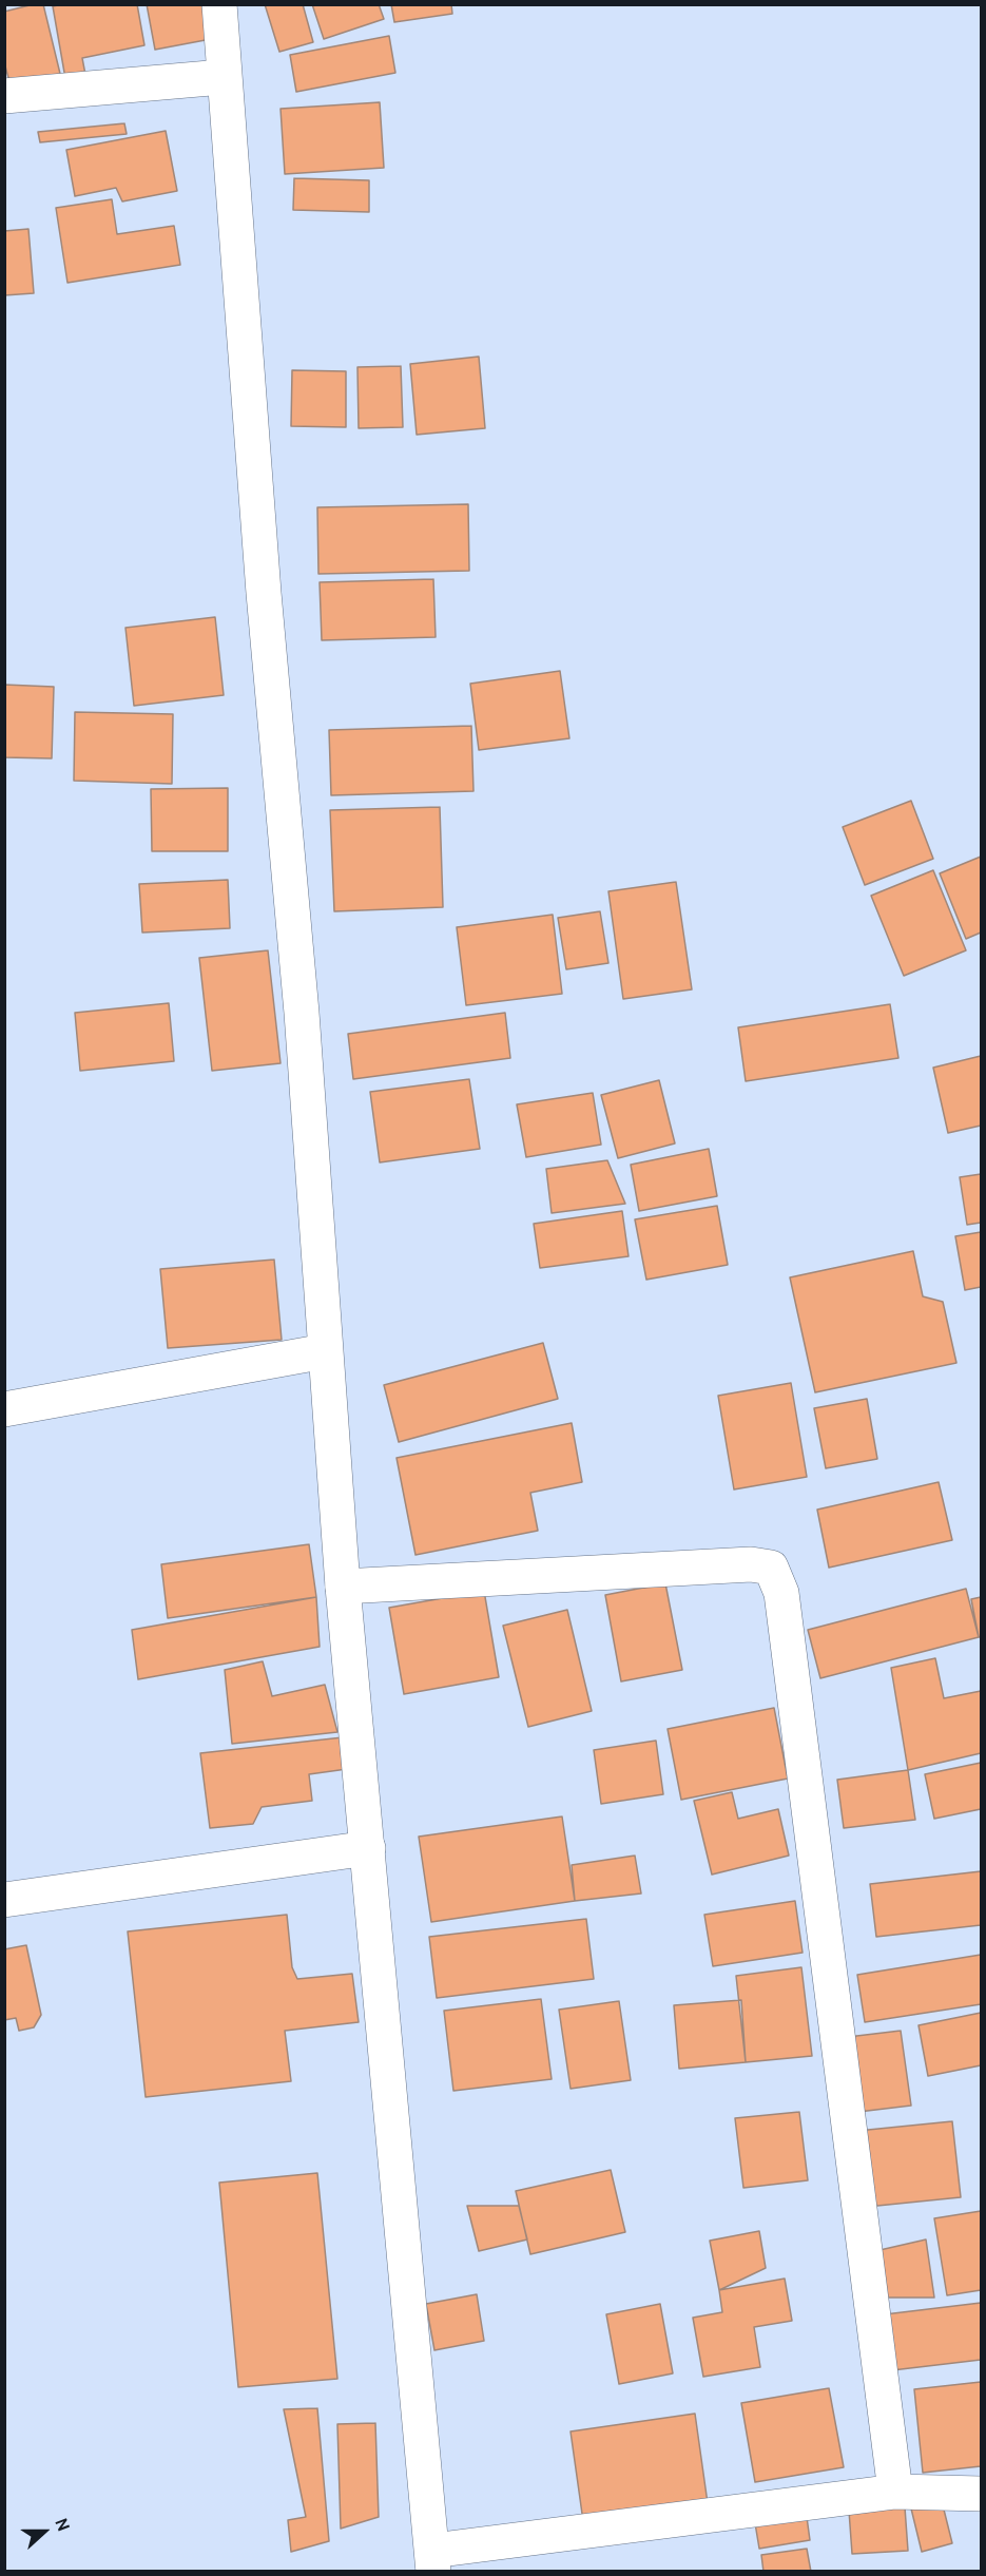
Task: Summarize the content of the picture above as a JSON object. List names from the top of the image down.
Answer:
{
  "north": "right"
}
